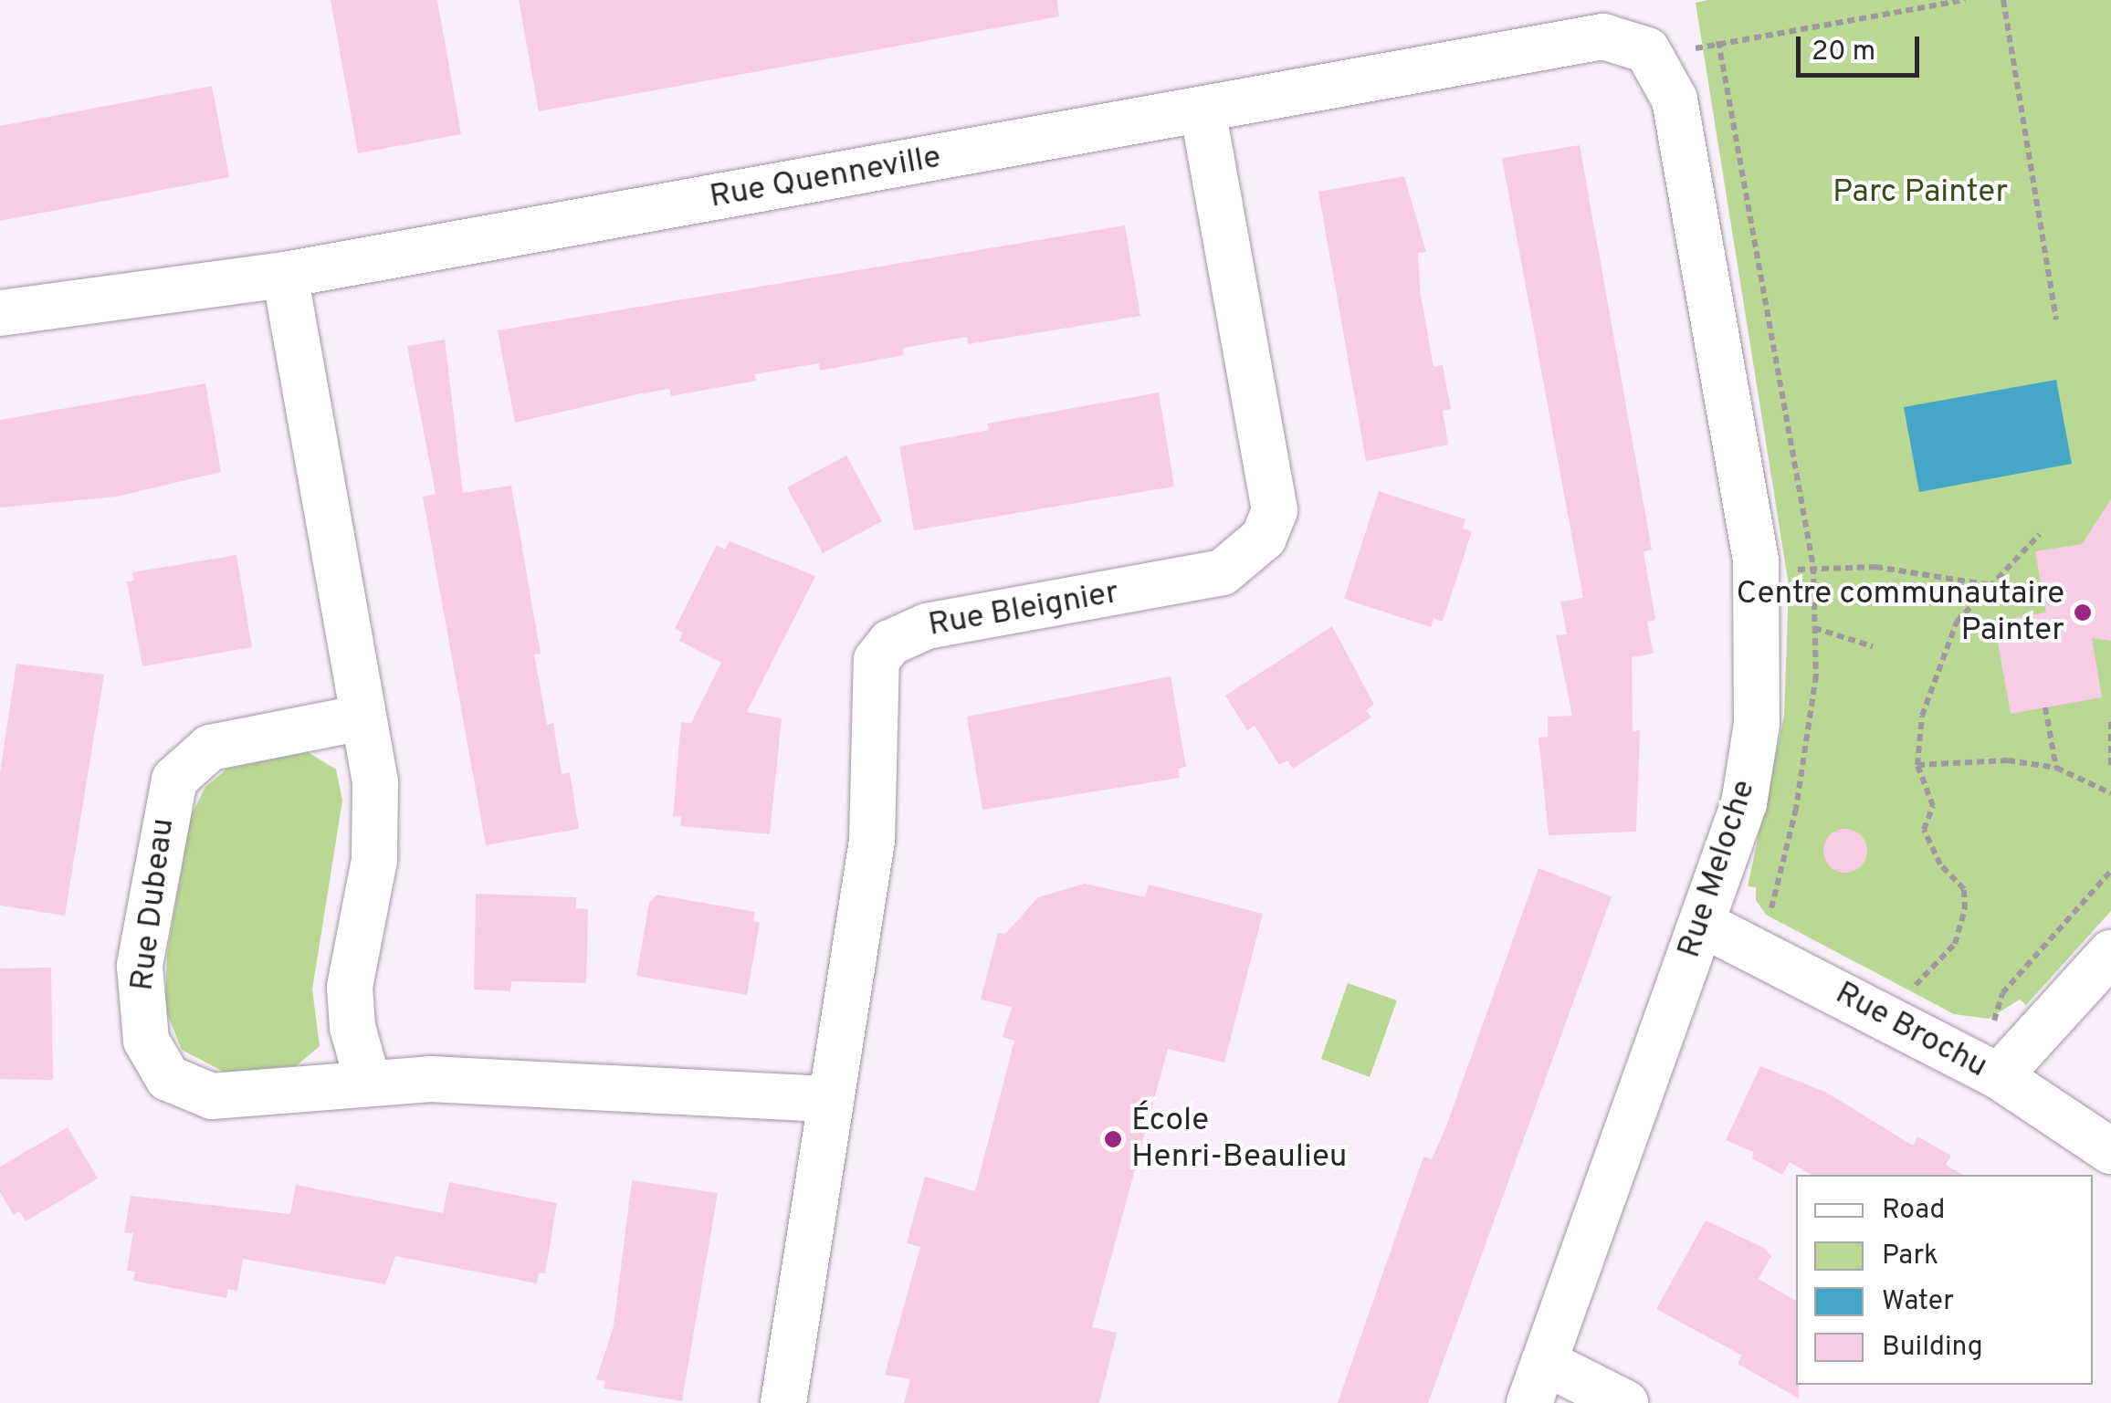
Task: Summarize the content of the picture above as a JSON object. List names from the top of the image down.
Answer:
{
  "streets": {
    "street": [
      "Rue Quenneville",
      "Rue Bleignier",
      "Rue Meloche",
      "Rue Dubeau",
      "Rue Brochu"
    ]
  },
  "crossings": [
    ["Rue Quenneville", "Rue Bleignier"],
    ["Rue Quenneville", "Rue Meloche"],
    ["Rue Bleignier", "Rue Dubeau"],
    ["Rue Meloche", "Rue Brochu"]
  ],
  "parks": ["Parc Painter"],
  "places": ["Centre communautaire Painter", "École Henri-Beaulieu"],
  "legend": [
    "Road",
    "Park",
    "Water",
    "Building"
  ],
  "scale_bar": "20 m"
}
